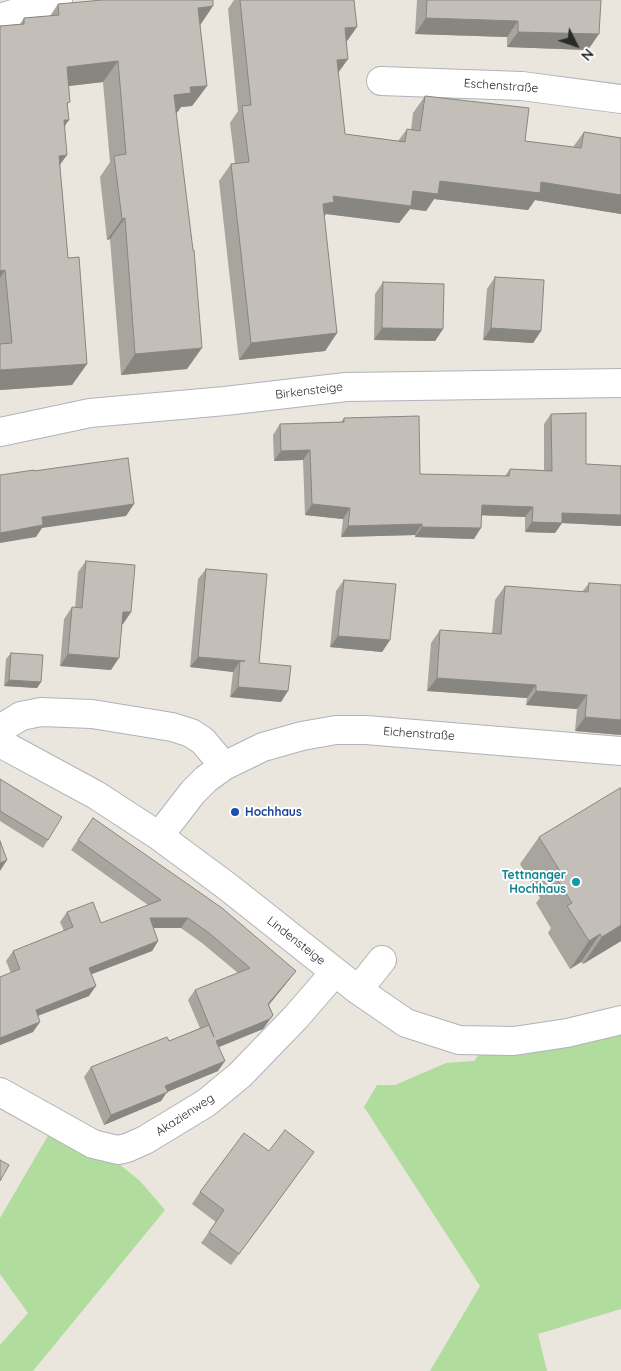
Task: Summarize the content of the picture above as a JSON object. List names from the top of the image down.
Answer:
{
  "streets": {
    "street": [
      "Eschenstraße",
      "Birkensteige",
      "Eichenstraße",
      "Lindensteige",
      "Akazienweg"
    ]
  },
  "crossings": [
    ["Eichenstraße", "Lindensteige"],
    ["Lindensteige", "Akazienweg"]
  ],
  "places": ["Hochhaus", "Tettnanger Hochhaus"],
  "north": "bottom right"
}
